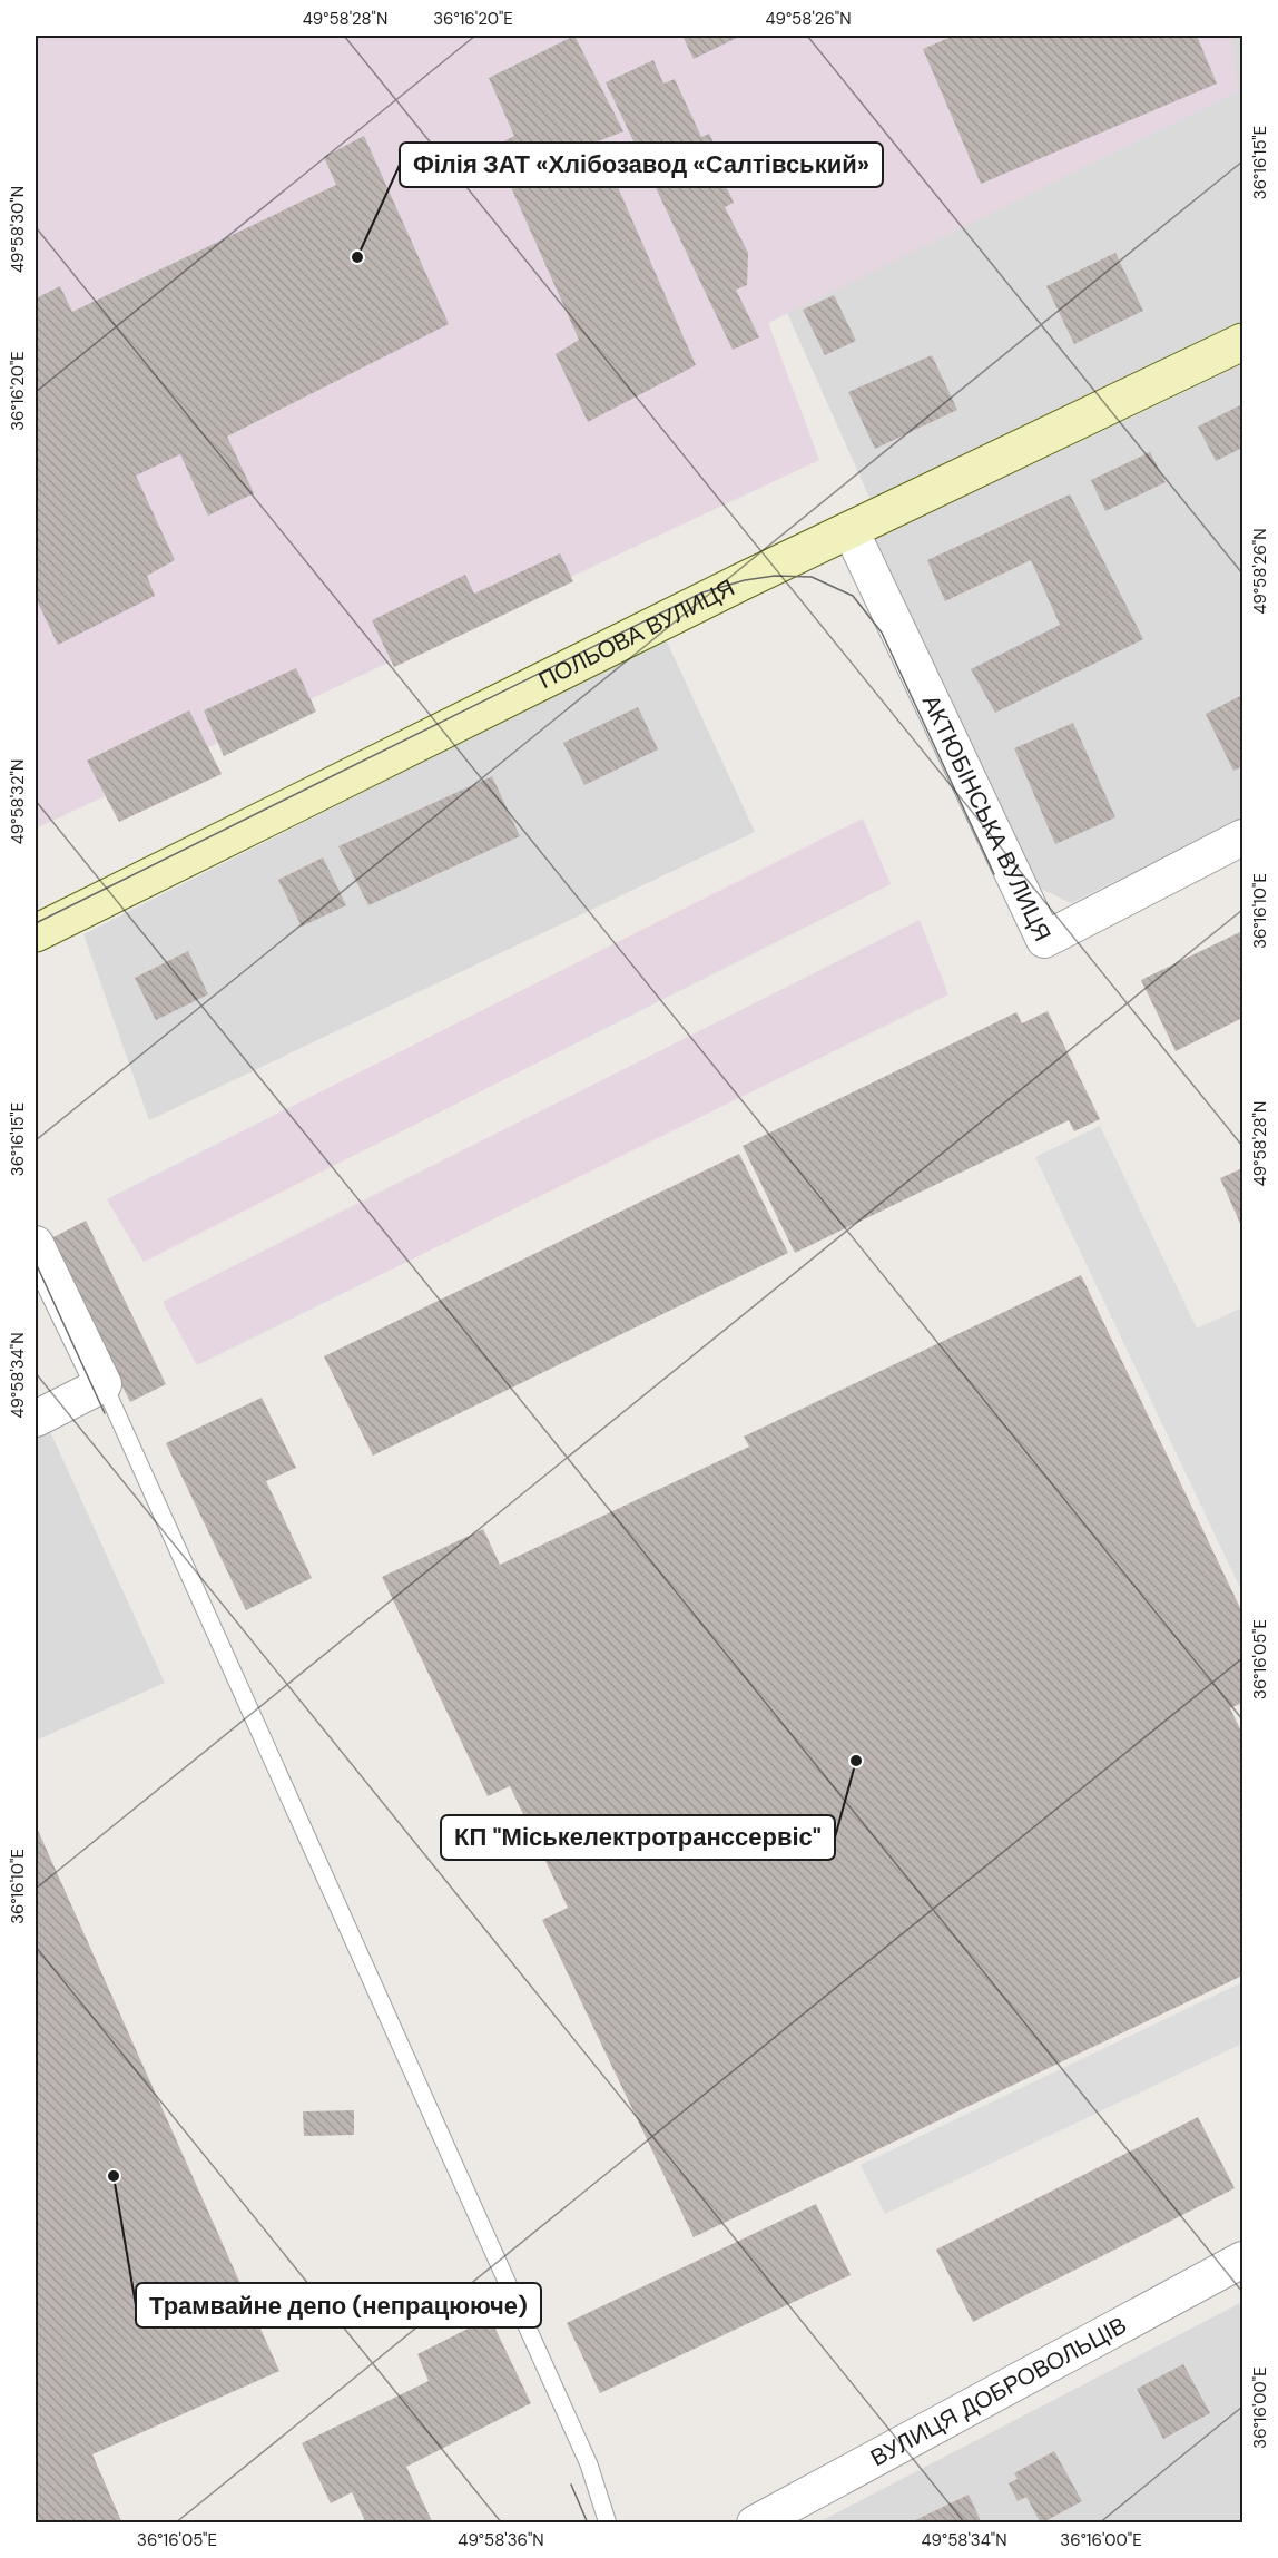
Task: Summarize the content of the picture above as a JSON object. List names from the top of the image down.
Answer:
{
  "streets": {
    "main road": ["ПОЛЬОВА ВУЛИЦЯ"],
    "street": ["АКТЮБІНСЬКА ВУЛИЦЯ", "ВУЛИЦЯ ДОБРОВОЛЬЦІВ"]
  },
  "crossings": [
    ["ПОЛЬОВА ВУЛИЦЯ", "АКТЮБІНСЬКА ВУЛИЦЯ"]
  ],
  "places": ["Філія ЗАТ «Хлібозавод «Салтівський»", "КП \"Міськелектротранссервіс\"", "Трамвайне депо (непрацююче)"],
  "coordinates": [
    "49°58'28\"N",
    "36°16'20\"E",
    "49°58'26\"N",
    "36°16'15\"E",
    "49°58'30\"N",
    "49°58'32\"N",
    "36°16'10\"E",
    "49°58'34\"N",
    "36°16'05\"E",
    "36°16'00\"E",
    "49°58'36\"N"
  ]
}
